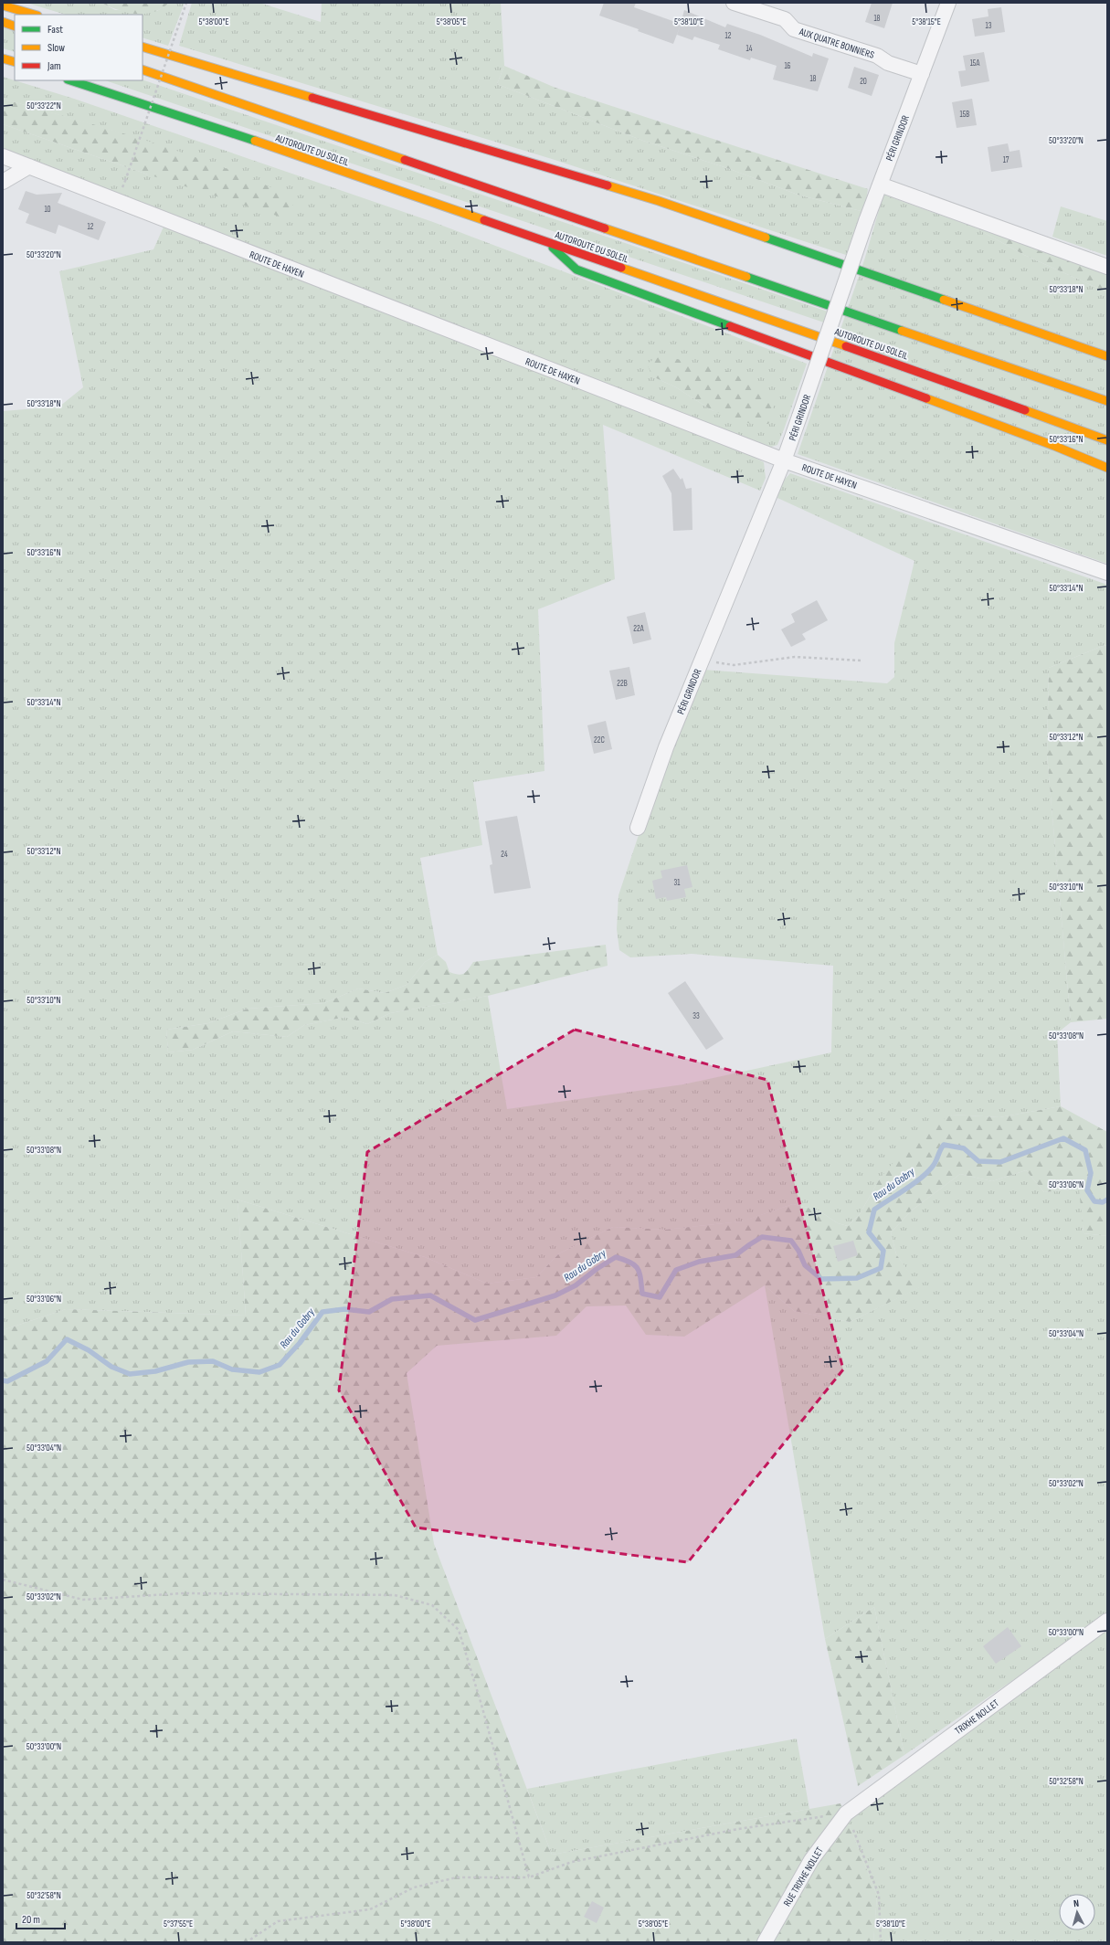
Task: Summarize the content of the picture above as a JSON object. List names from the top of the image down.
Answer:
{
  "streets": {
    "highway": ["AUTOROUTE DU SOLEIL"],
    "street": [
      "AUX QUATRE BONNIERS",
      "PÉRI GRINDOR",
      "ROUTE DE HAYEN",
      "TRIXHE NOLLET",
      "RUE TRIXHE NOLLET"
    ]
  },
  "crossings": [
    ["AUX QUATRE BONNIERS", "PÉRI GRINDOR"],
    ["PÉRI GRINDOR", "ROUTE DE HAYEN"],
    ["TRIXHE NOLLET", "RUE TRIXHE NOLLET"]
  ],
  "water": ["Rau du Gobry"],
  "house_numbers": [
    "18",
    "13",
    "12",
    "14",
    "15A",
    "16",
    "18",
    "20",
    "15B",
    "17",
    "10",
    "12",
    "22A",
    "22B",
    "22C",
    "24",
    "31",
    "33"
  ],
  "legend": ["Fast", "Slow", "Jam"],
  "scale_bar": "20 m",
  "north": "top",
  "coordinates": [
    "5°38'00\"E",
    "5°38'05\"E",
    "5°38'10\"E",
    "5°38'15\"E",
    "50°33'22\"N",
    "50°33'20\"N",
    "50°33'18\"N",
    "50°33'16\"N",
    "50°33'14\"N",
    "50°33'12\"N",
    "50°33'10\"N",
    "50°33'08\"N",
    "50°33'06\"N",
    "50°33'04\"N",
    "50°33'02\"N",
    "50°33'00\"N",
    "50°32'58\"N",
    "5°37'55\"E"
  ]
}
